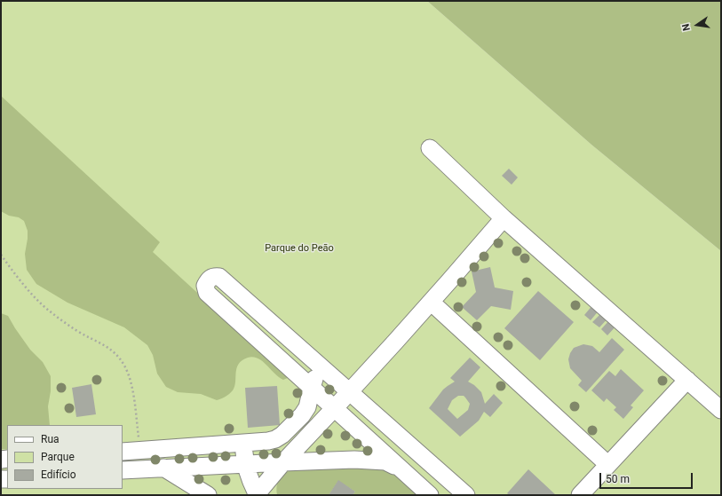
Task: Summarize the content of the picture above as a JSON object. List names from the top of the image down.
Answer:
{
  "parks": ["Parque do Peão"],
  "legend": ["Rua", "Parque", "Edifício"],
  "scale_bar": "50 m",
  "north": "left"
}
